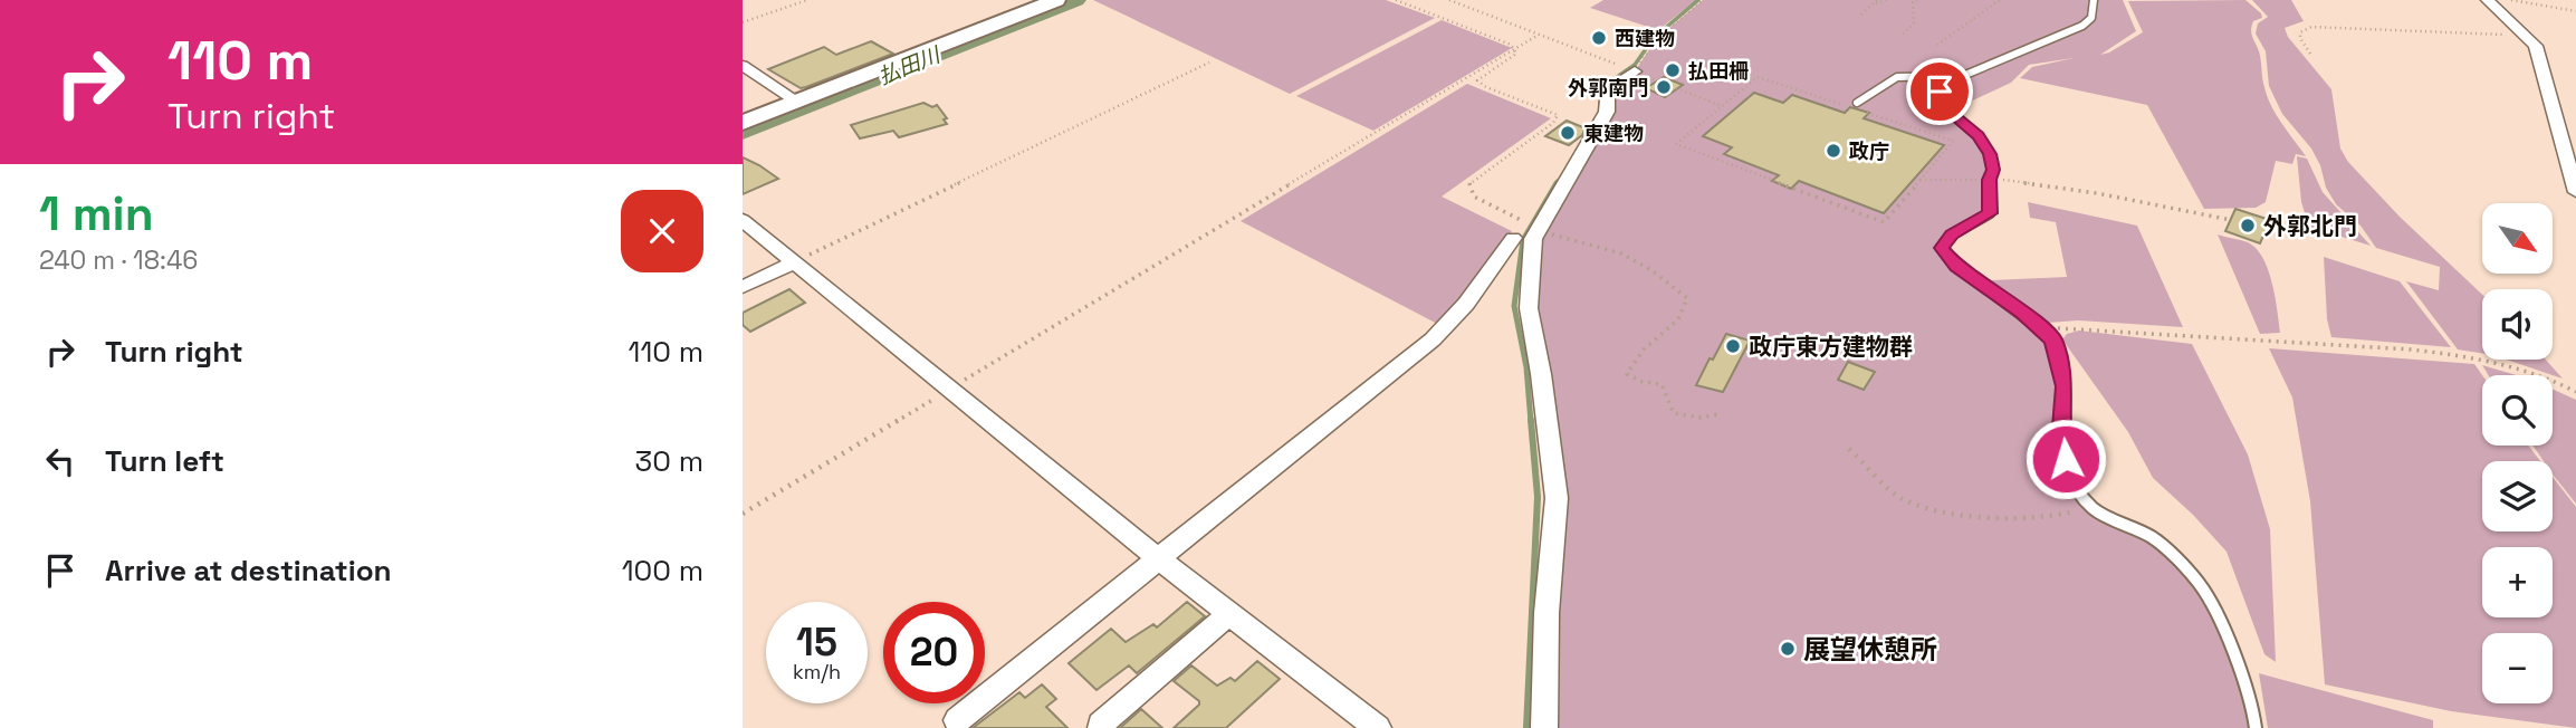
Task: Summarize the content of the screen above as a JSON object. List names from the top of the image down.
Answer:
{
  "water": ["払田川"],
  "places": [
    "西建物",
    "払田柵",
    "外郭南門",
    "東建物",
    "政庁",
    "外郭北門",
    "政庁東方建物群",
    "展望休憩所"
  ],
  "north": "bottom right",
  "page": {
    "turn": ["110 m", "Turn right"],
    "heading": ["1 min", "240 m · 18:46"],
    "map_buttons": ["+", "−"],
    "list": [
      {
        "name": "Turn right",
        "value": "110 m"
      },
      {
        "name": "Turn left",
        "value": "30 m"
      },
      {
        "name": "Arrive at destination",
        "value": "100 m"
      }
    ],
    "speed": "15 km/h",
    "limit": "20"
  }
}
